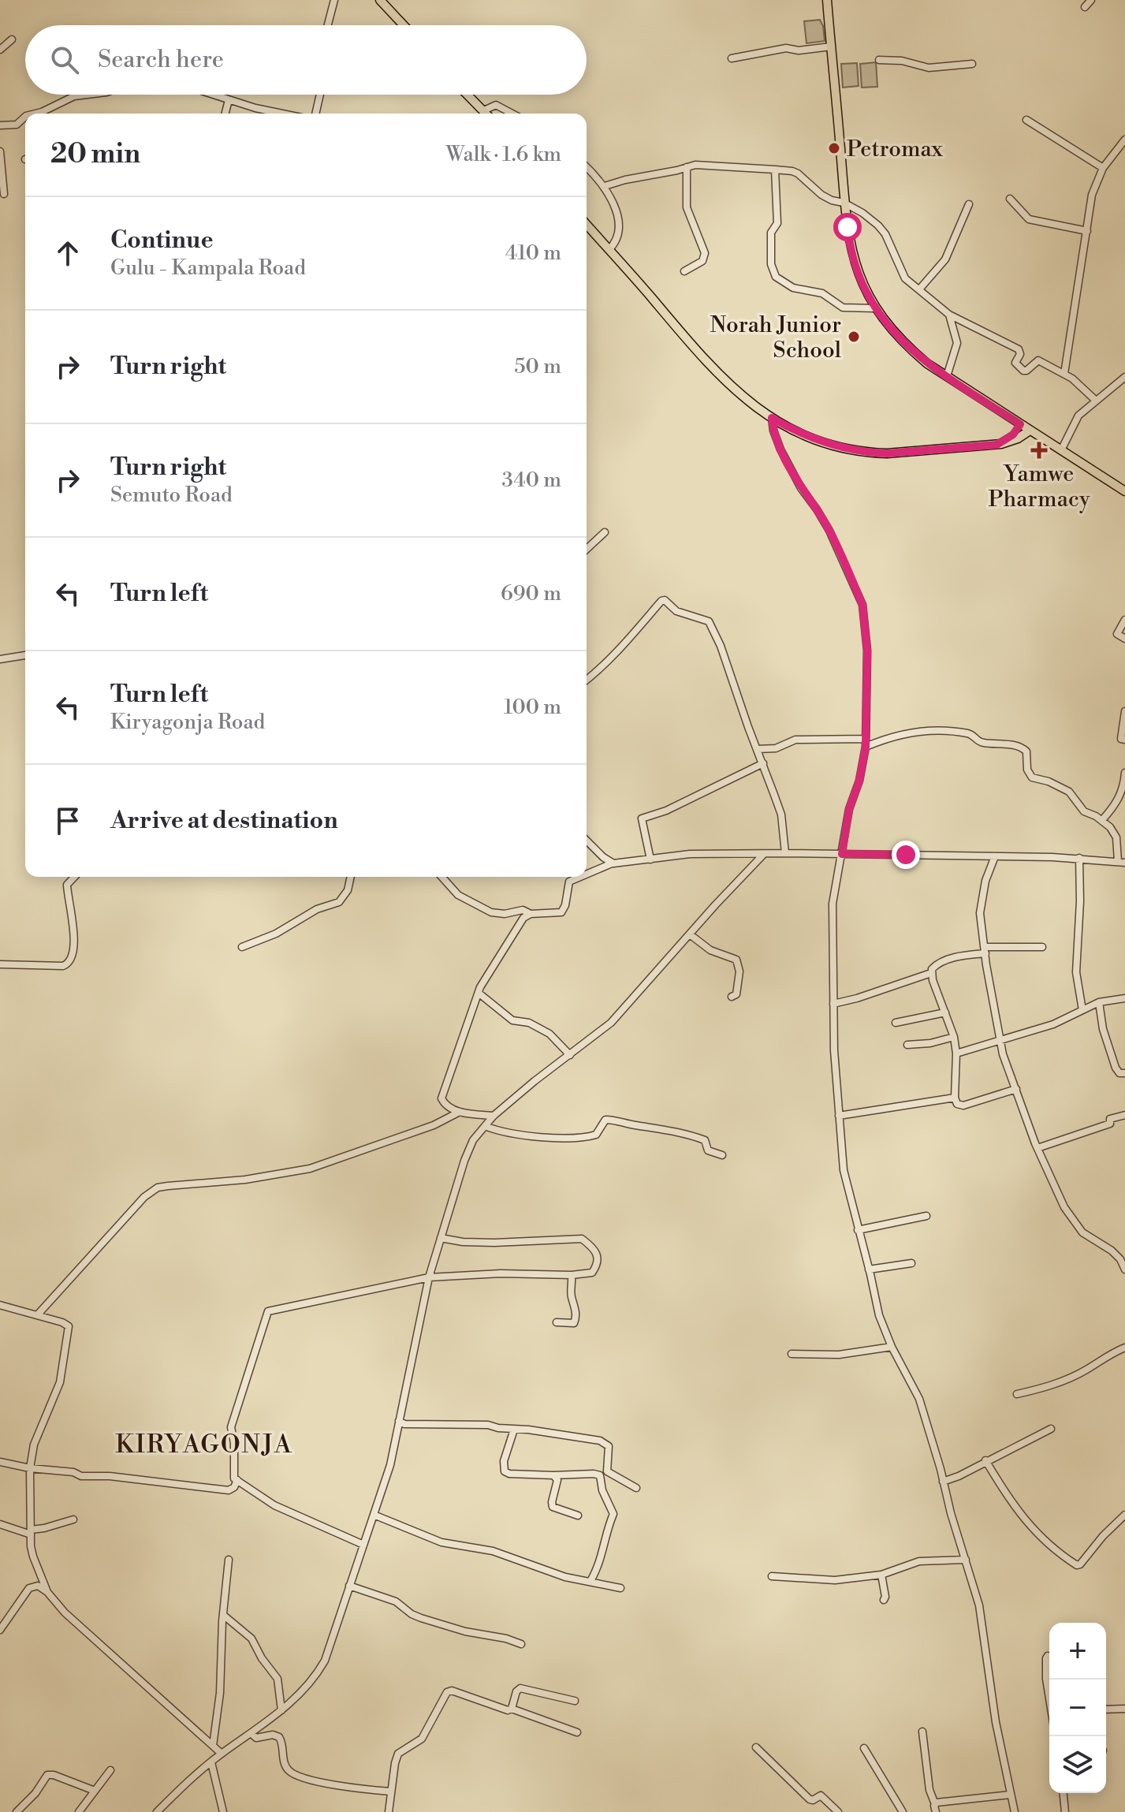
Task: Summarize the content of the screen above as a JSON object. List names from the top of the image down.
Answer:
{
  "districts": ["KIRYAGONJA"],
  "places": {
    "other": ["Petromax", "Norah Junior School"],
    "health": ["Yamwe Pharmacy"]
  },
  "page": {
    "search": "Search here",
    "heading": ["20 min", "Walk · 1.6 km"],
    "list": [
      ["Continue", "Gulu - Kampala Road", "410 m"],
      ["Turn right", "50 m"],
      ["Turn right", "Semuto Road", "340 m"],
      ["Turn left", "690 m"],
      ["Turn left", "Kiryagonja Road", "100 m"],
      "Arrive at destination"
    ],
    "map_buttons": ["+", "−"]
  }
}
